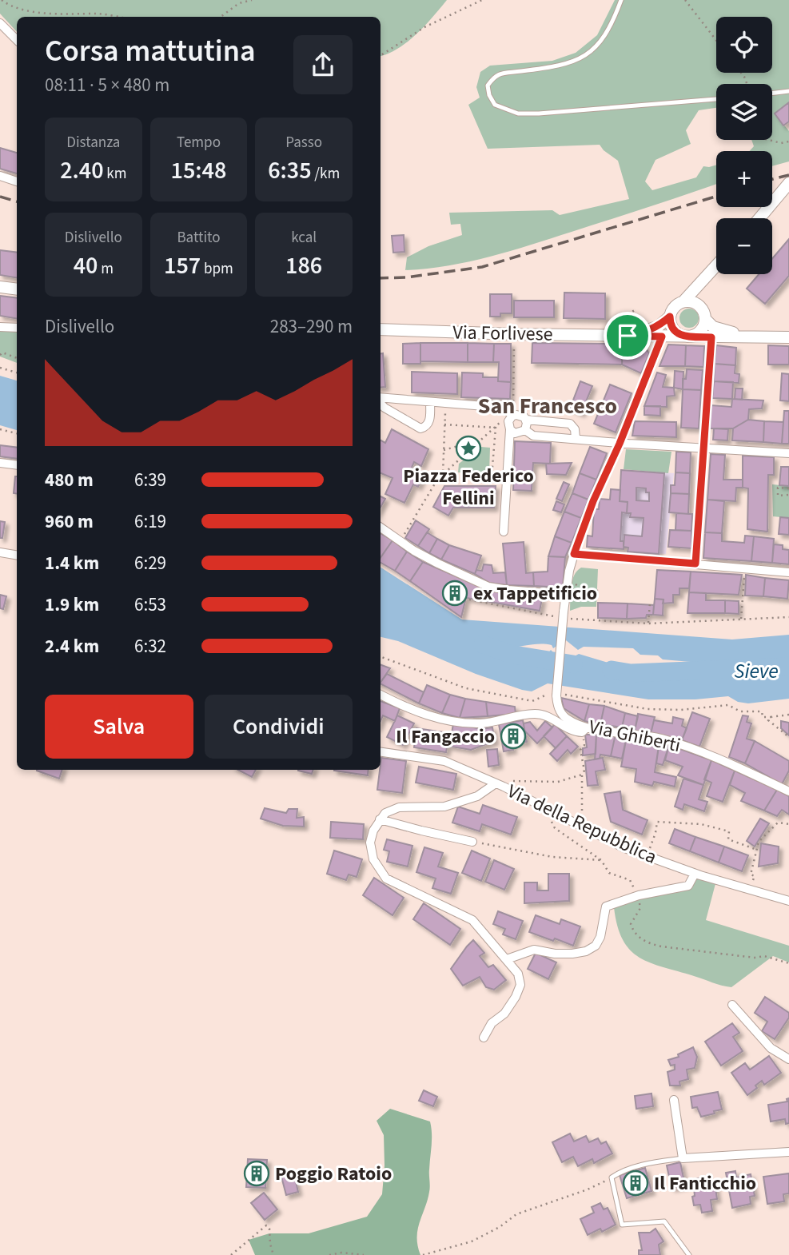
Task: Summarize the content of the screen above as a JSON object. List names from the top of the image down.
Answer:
{
  "streets": {
    "street": ["Via Forlivese", "Via Ghiberti", "Via della Repubblica"]
  },
  "districts": ["San Francesco"],
  "water": ["Sieve"],
  "places": {
    "place": ["Piazza Federico Fellini"],
    "building": [
      "ex Tappetificio",
      "Il Fangaccio",
      "Poggio Ratoio",
      "Il Fanticchio"
    ]
  },
  "page": {
    "map_buttons": ["+", "−"],
    "heading": ["Corsa mattutina", "08:11 · 5 × 480 m"],
    "stats": [
      ["Distanza", "2.40 km"],
      ["Tempo", "15:48"],
      ["Passo", "6:35 /km"],
      ["Dislivello", "40 m"],
      ["Battito", "157 bpm"],
      ["kcal", "186"]
    ],
    "chart": ["Dislivello", "283–290 m"],
    "list": [
      {
        "name": "480 m",
        "note": "6:39"
      },
      {
        "name": "960 m",
        "note": "6:19"
      },
      {
        "name": "1.4 km",
        "note": "6:29"
      },
      {
        "name": "1.9 km",
        "note": "6:53"
      },
      {
        "name": "2.4 km",
        "note": "6:32"
      }
    ],
    "buttons": ["Salva", "Condividi"]
  }
}
